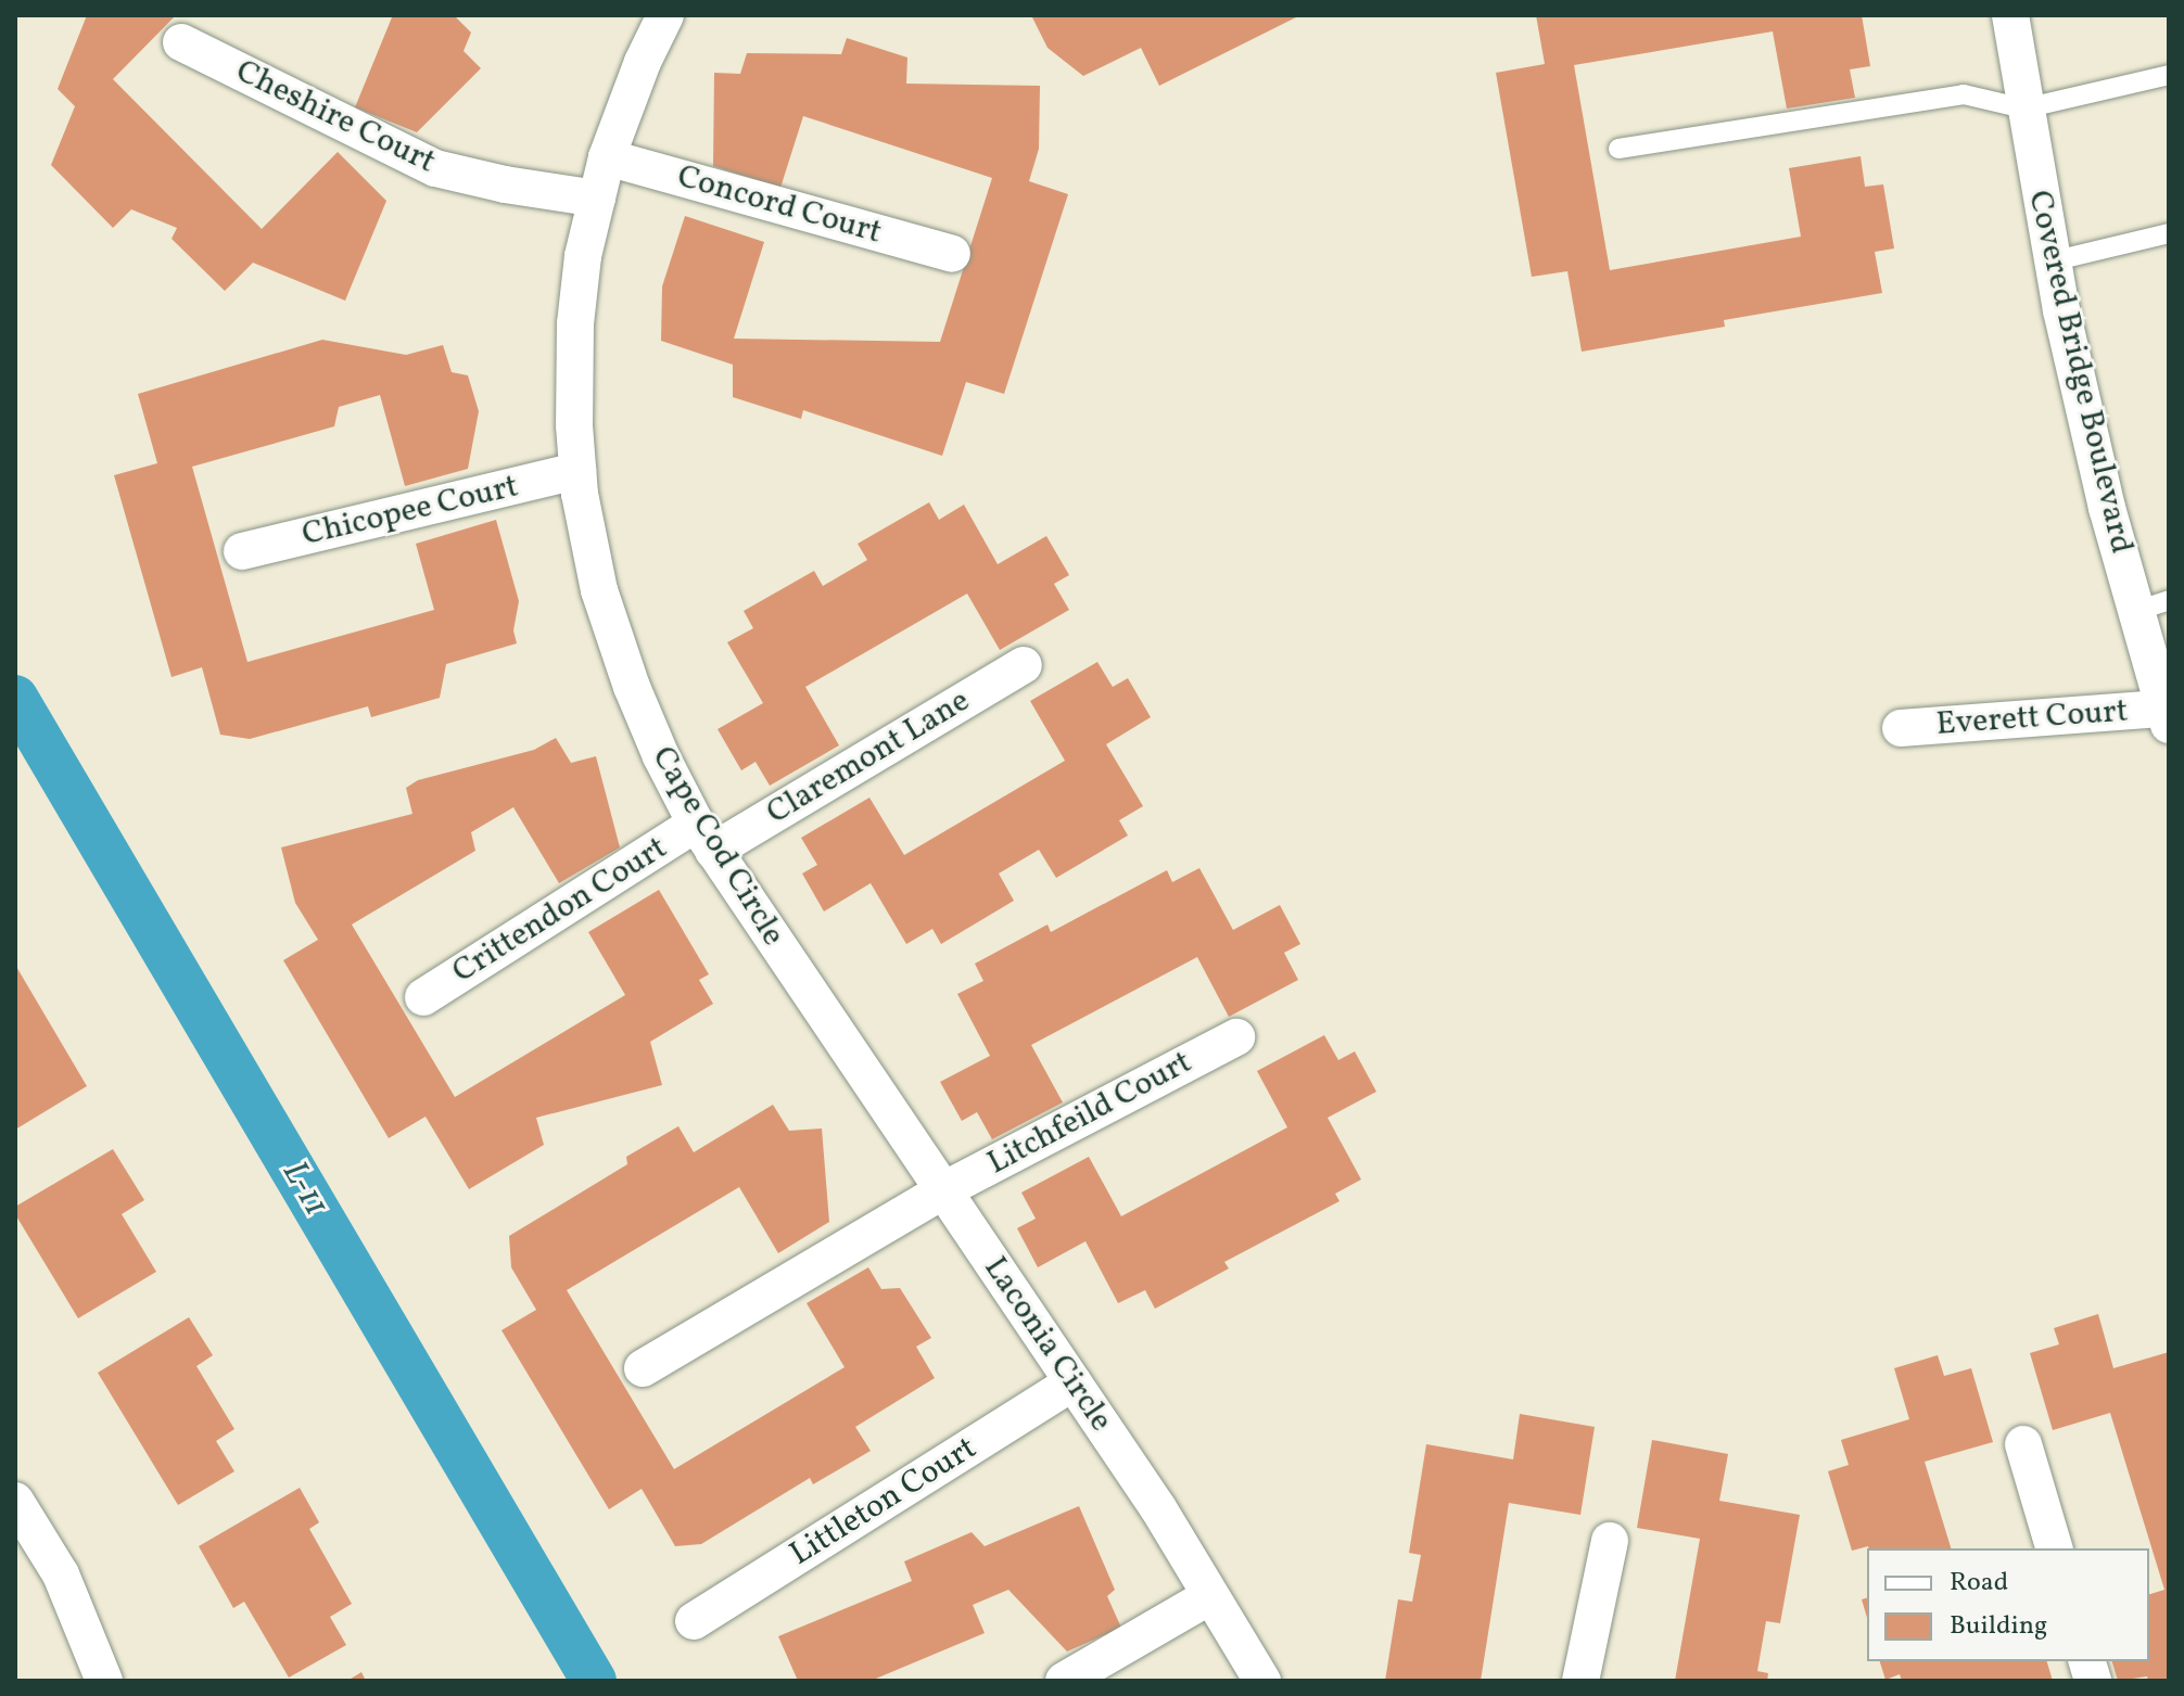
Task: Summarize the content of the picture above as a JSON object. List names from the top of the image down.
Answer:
{
  "streets": {
    "street": [
      "Cheshire Court",
      "Concord Court",
      "Covered Bridge Boulevard",
      "Chicopee Court",
      "Everett Court",
      "Claremont Lane",
      "Cape Cod Circle",
      "Crittendon Court",
      "Litchfeild Court",
      "Laconia Circle",
      "Littleton Court"
    ]
  },
  "crossings": [
    ["Cheshire Court", "Cape Cod Circle"],
    ["Concord Court", "Cape Cod Circle"],
    ["Covered Bridge Boulevard", "Everett Court"],
    ["Chicopee Court", "Cape Cod Circle"],
    ["Claremont Lane", "Cape Cod Circle"],
    ["Claremont Lane", "Crittendon Court"],
    ["Cape Cod Circle", "Crittendon Court"],
    ["Cape Cod Circle", "Laconia Circle"],
    ["Litchfeild Court", "Laconia Circle"],
    ["Laconia Circle", "Littleton Court"]
  ],
  "water": ["L-11"],
  "legend": ["Road", "Building"]
}
